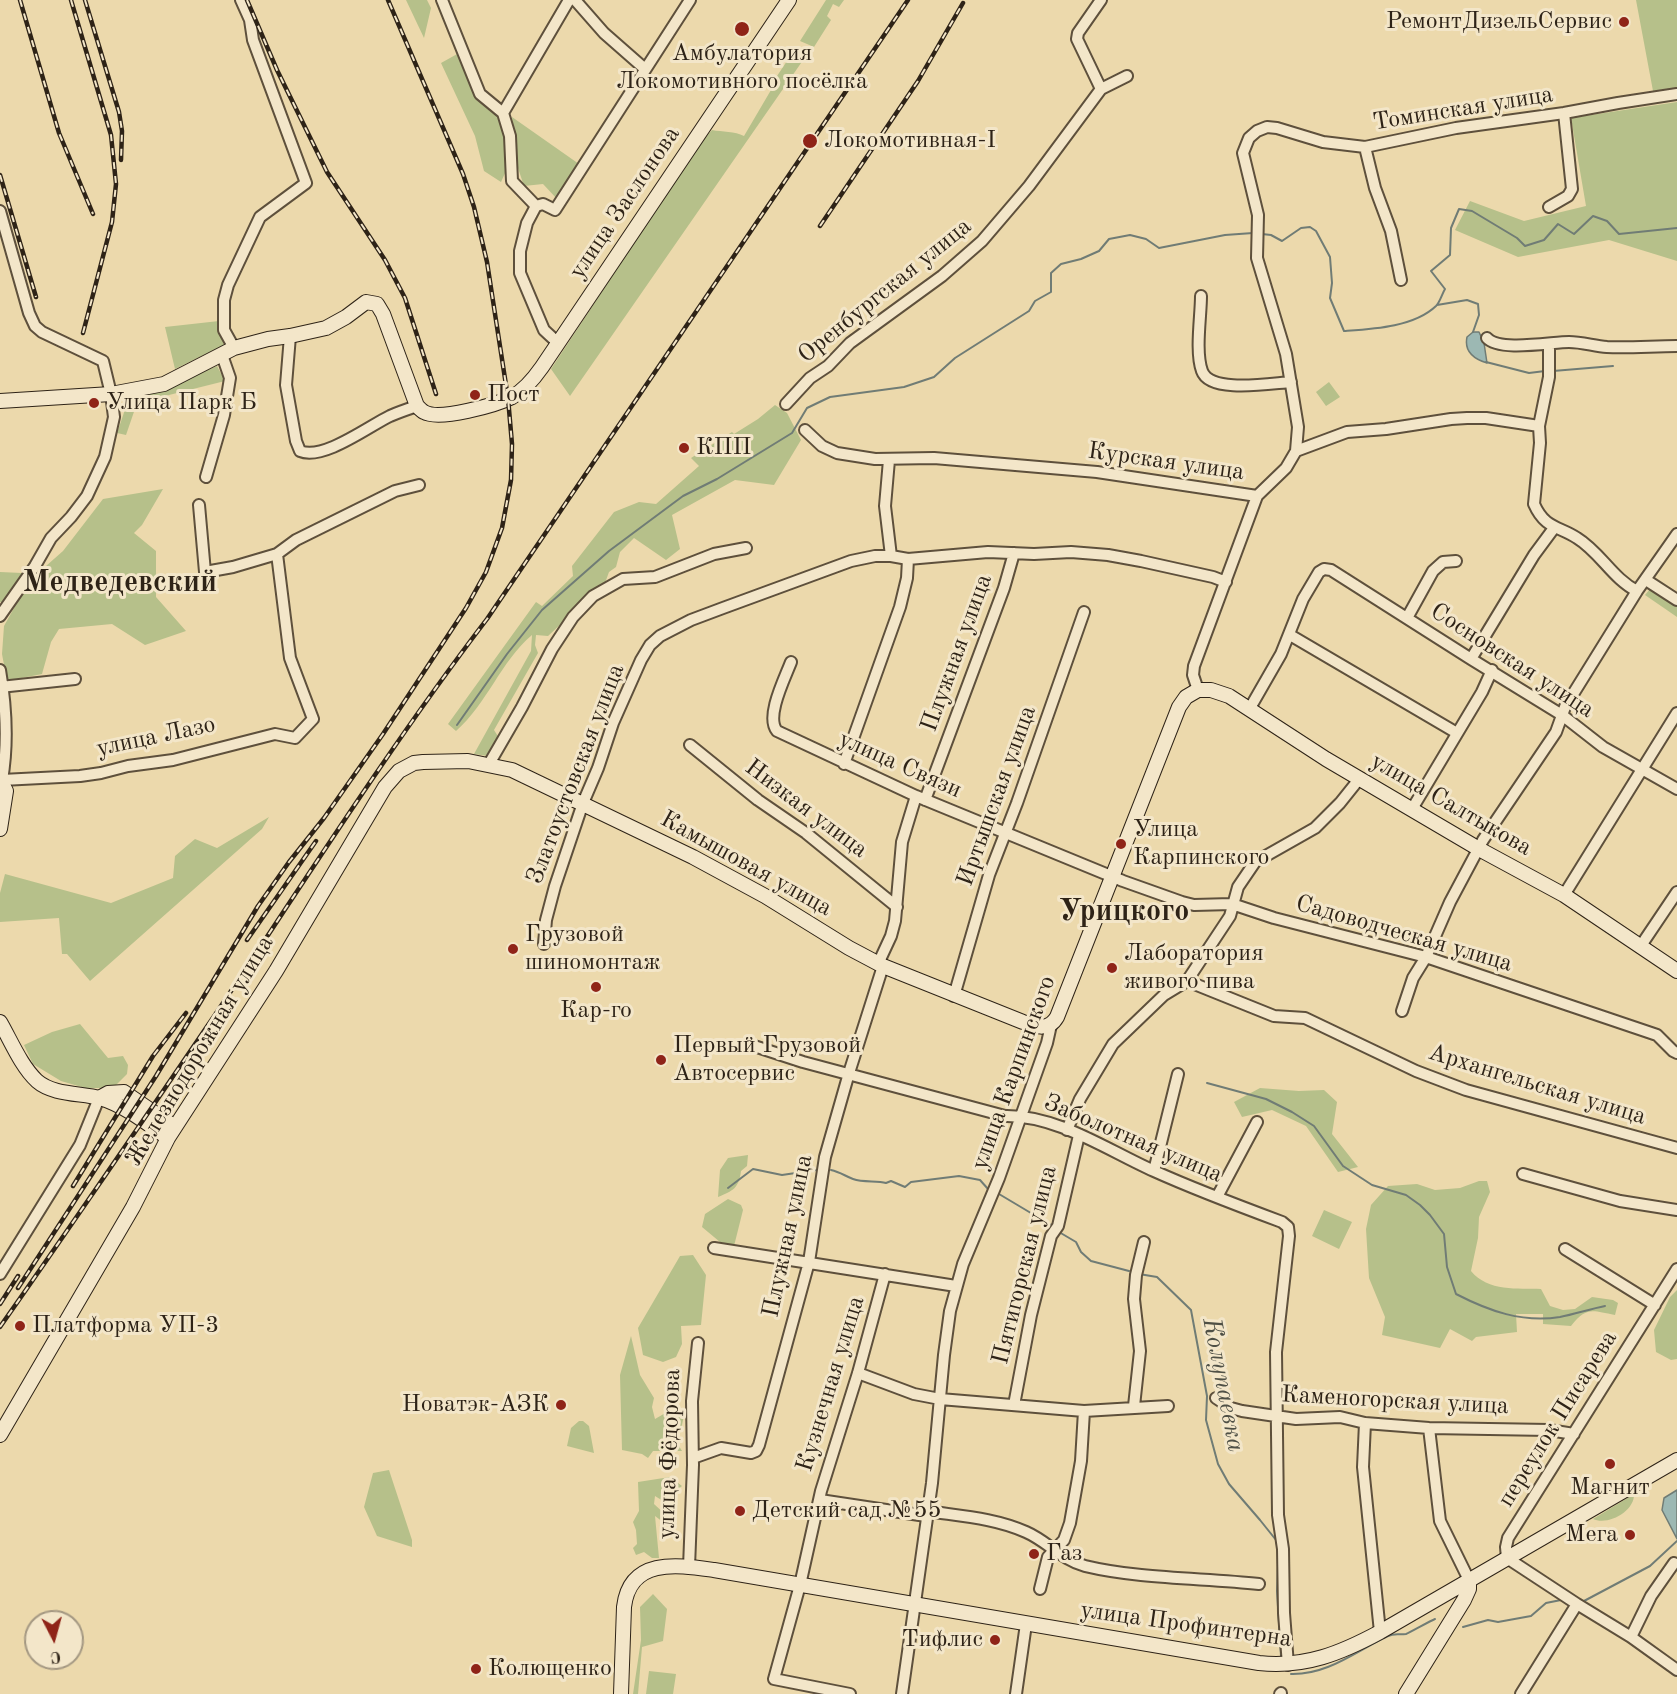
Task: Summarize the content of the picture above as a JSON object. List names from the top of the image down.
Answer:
{
  "streets": {
    "main road": [
      "улица Заслонова",
      "улица Салтыкова",
      "Камышовая улица",
      "Железнодорожная улица",
      "улица Карпинского",
      "улица Профинтерна"
    ],
    "street": [
      "Томинская улица",
      "Оренбургская улица",
      "Курская улица",
      "Плужная улица",
      "Сосновская улица",
      "улица Лазо",
      "улица Связи",
      "Златоустовская улица",
      "Иртышская улица",
      "Низкая улица",
      "Садоводческая улица",
      "Архангельская улица",
      "Заболотная улица",
      "Пятигорская улица",
      "Кузнечная улица",
      "Каменогорская улица",
      "переулок Писарева",
      "улица Фёдорова"
    ]
  },
  "crossings": [
    ["Плужная улица", "улица Связи"],
    ["Плужная улица", "Златоустовская улица"],
    ["Плужная улица", "Низкая улица"],
    ["Плужная улица", "Камышовая улица"],
    ["Плужная улица", "Заболотная улица"],
    ["Плужная улица", "улица Фёдорова"],
    ["улица Связи", "Иртышская улица"],
    ["улица Связи", "Садоводческая улица"],
    ["улица Связи", "улица Карпинского"],
    ["Златоустовская улица", "Камышовая улица"],
    ["Иртышская улица", "Камышовая улица"],
    ["улица Салтыкова", "улица Карпинского"],
    ["Камышовая улица", "Железнодорожная улица"],
    ["Камышовая улица", "улица Карпинского"],
    ["Садоводческая улица", "улица Карпинского"],
    ["улица Карпинского", "Заболотная улица"],
    ["улица Карпинского", "улица Профинтерна"],
    ["Заболотная улица", "Пятигорская улица"],
    ["Заболотная улица", "Каменогорская улица"],
    ["Кузнечная улица", "улица Профинтерна"],
    ["Каменогорская улица", "переулок Писарева"],
    ["переулок Писарева", "улица Профинтерна"],
    ["улица Фёдорова", "улица Профинтерна"]
  ],
  "districts": ["Медведевский", "Урицкого"],
  "water": ["Колупаевка"],
  "places": [
    "РемонтДизельСервис",
    "Амбулатория Локомотивного посёлка",
    "Локомотивная-I",
    "Пост",
    "Улица Парк Б",
    "КПП",
    "Улица Карпинского",
    "Грузовой шиномонтаж",
    "Лаборатория живого пива",
    "Кар-го",
    "Первый Грузовой Автосервис",
    "Платформа УП-3",
    "Новатэк-АЗК",
    "Магнит",
    "Детский сад №55",
    "Мега",
    "Газ",
    "Тифлис",
    "Колющенко"
  ],
  "north": "bottom"
}
